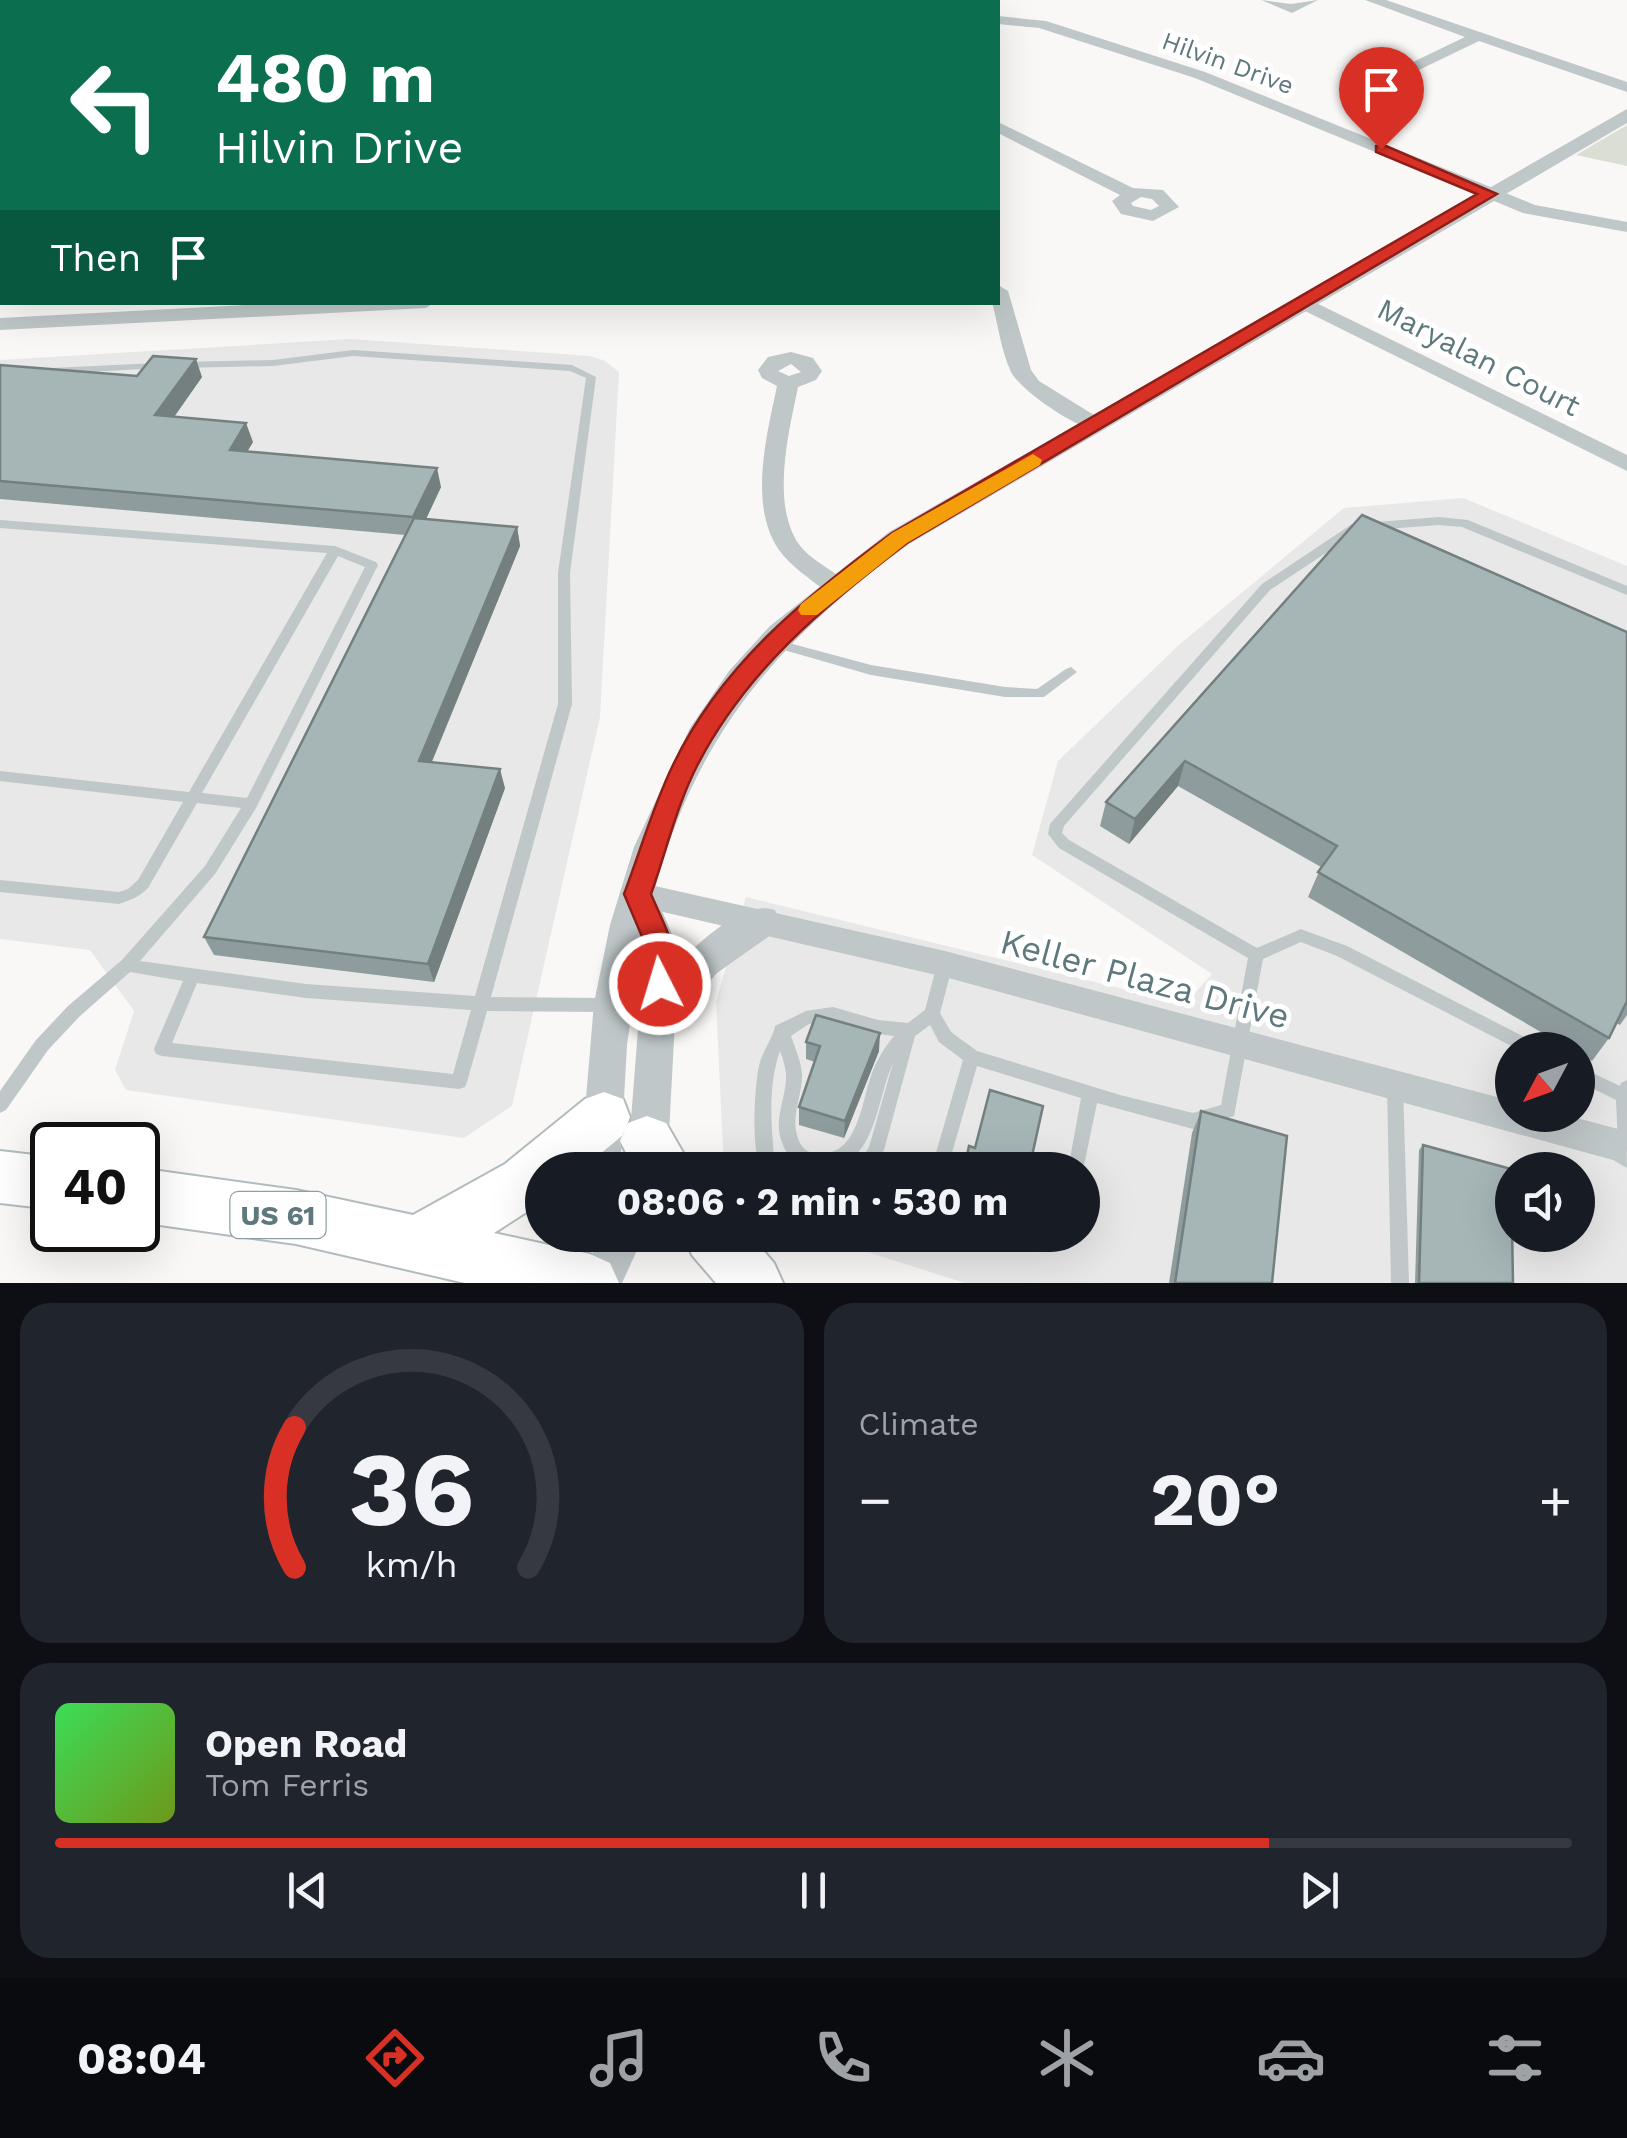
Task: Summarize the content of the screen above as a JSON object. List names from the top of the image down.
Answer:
{
  "streets": {
    "main road": ["US 61"],
    "street": ["Hilvin Drive", "Maryalan Court", "Keller Plaza Drive"]
  },
  "north": "bottom left",
  "page": {
    "turn": ["480 m", "Hilvin Drive"],
    "then": "Then",
    "limit": "40",
    "trip": "08:06 · 2 min · 530 m",
    "tile": "Climate",
    "heat": ["−", "20°", "+"],
    "song": ["Open Road", "Tom Ferris"],
    "tabs": "08:04",
    "gauge": ["36", "km/h"]
  }
}
